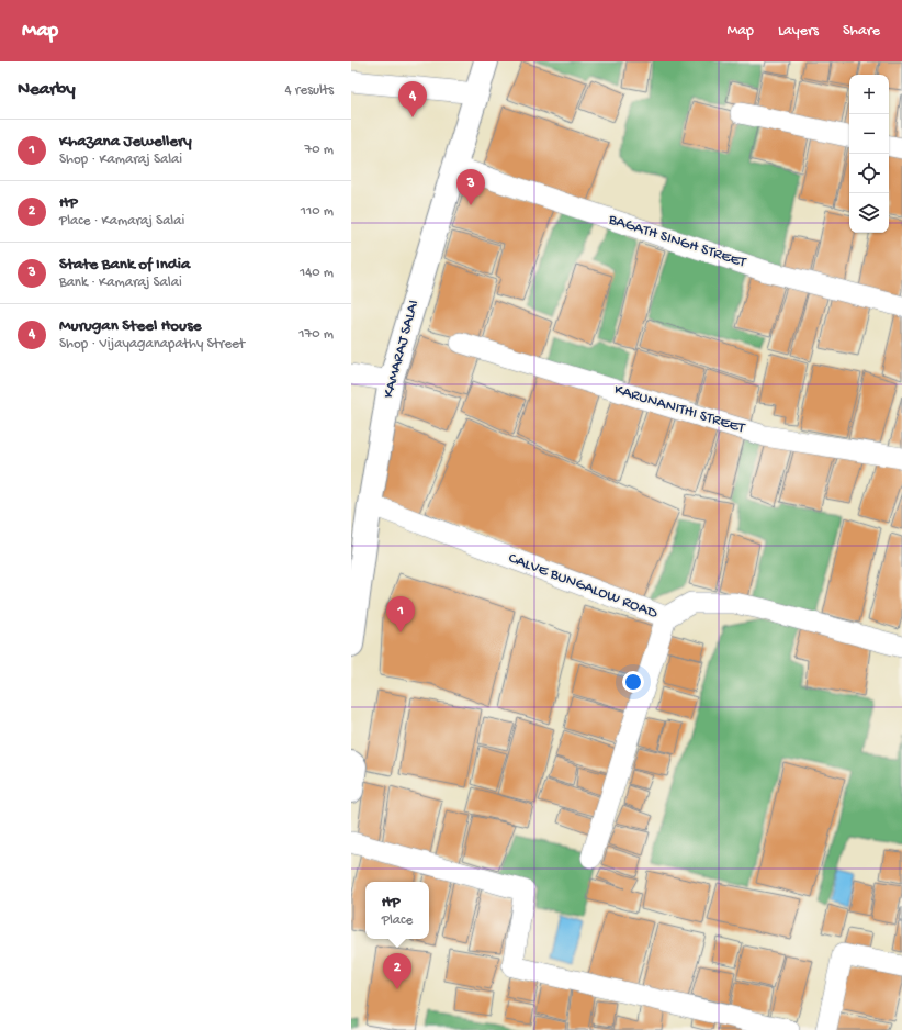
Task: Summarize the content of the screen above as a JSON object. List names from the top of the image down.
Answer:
{
  "streets": {
    "main road": ["KAMARAJ SALAI"],
    "street": ["BAGATH SINGH STREET", "KARUNANITHI STREET", "CALVE BUNGALOW ROAD"]
  },
  "crossings": [
    ["BAGATH SINGH STREET", "KAMARAJ SALAI"],
    ["KAMARAJ SALAI", "CALVE BUNGALOW ROAD"]
  ],
  "page": {
    "header": "Map",
    "nav": ["Map", "Layers", "Share"],
    "heading": ["Nearby", "4 results"],
    "map_buttons": ["+", "−"],
    "pins": [
      "4",
      "3",
      "1",
      "2"
    ],
    "list": [
      {
        "mark": "1",
        "name": "Khazana Jewellery",
        "note": "Shop · Kamaraj Salai",
        "value": "70 m"
      },
      {
        "mark": "2",
        "name": "HP",
        "note": "Place · Kamaraj Salai",
        "value": "110 m"
      },
      {
        "mark": "3",
        "name": "State Bank of India",
        "note": "Bank · Kamaraj Salai",
        "value": "140 m"
      },
      {
        "mark": "4",
        "name": "Murugan Steel House",
        "note": "Shop · Vijayaganapathy Street",
        "value": "170 m"
      }
    ],
    "popup": ["HP", "Place"]
  }
}
